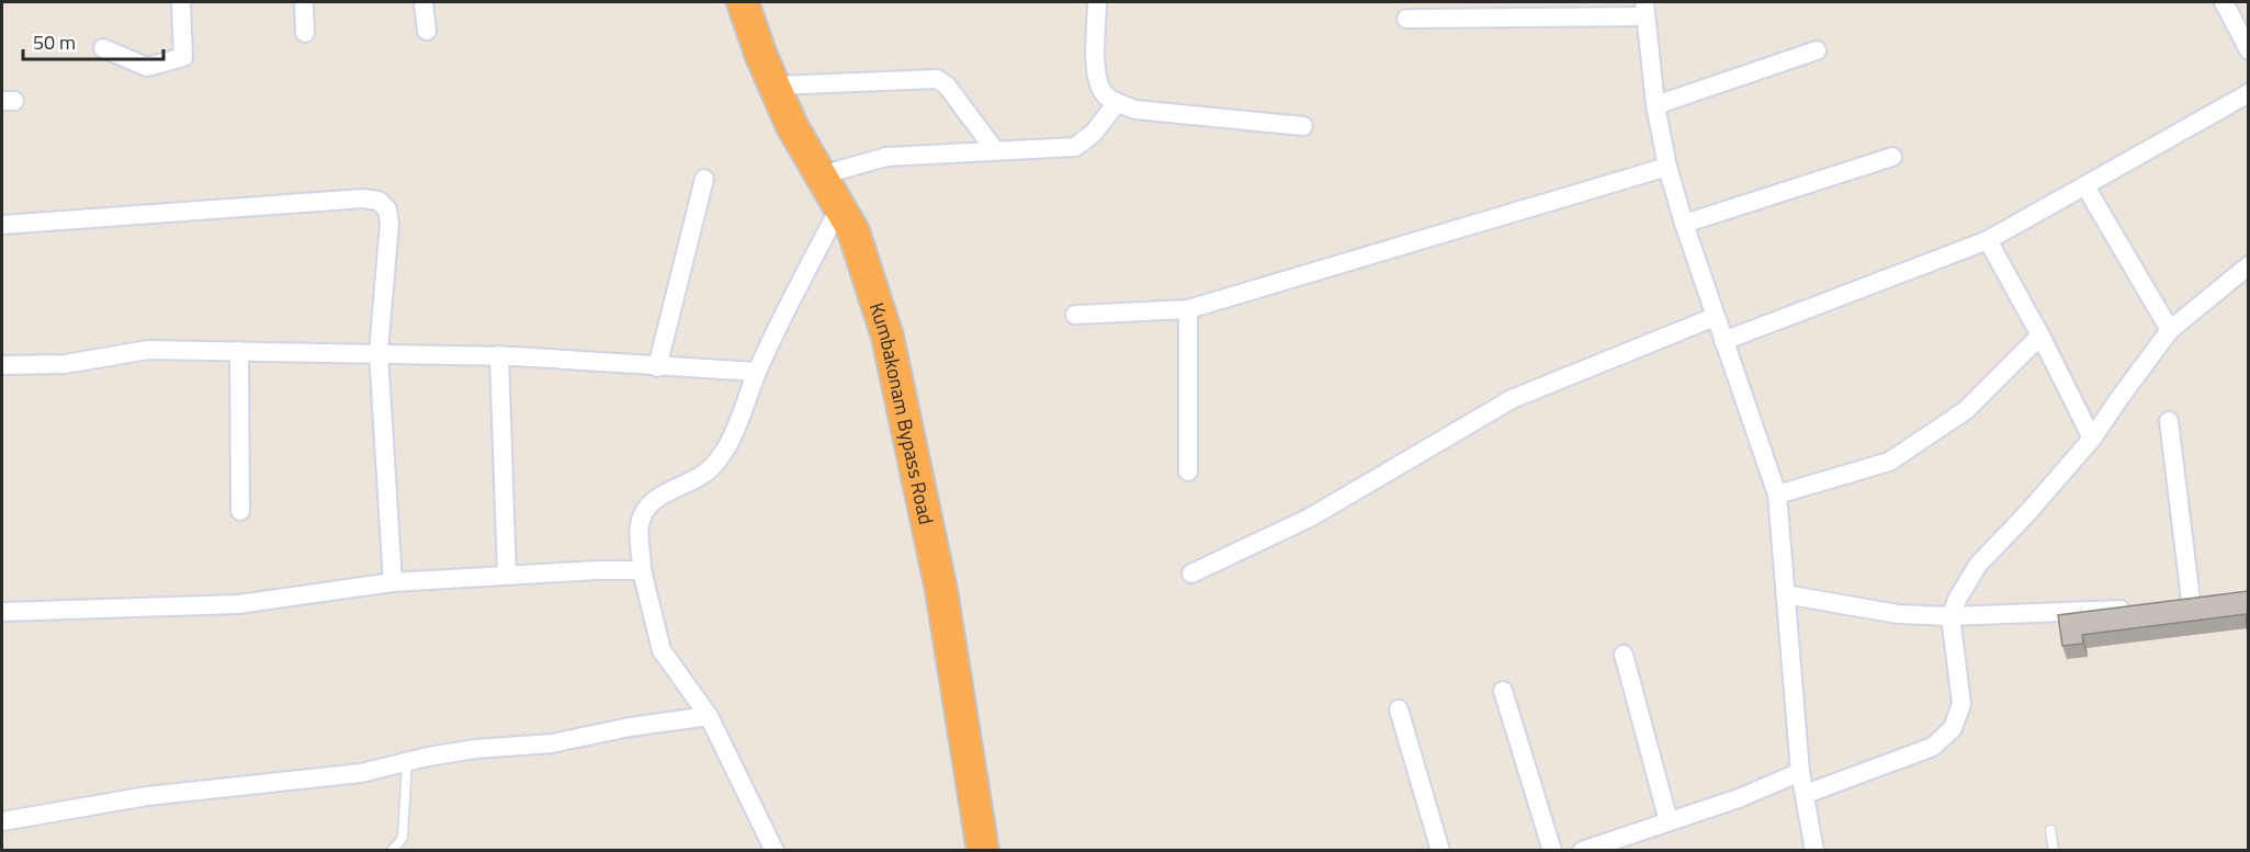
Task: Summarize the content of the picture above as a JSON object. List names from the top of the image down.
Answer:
{
  "streets": {
    "highway": ["Kumbakonam Bypass Road"]
  },
  "scale_bar": "50 m"
}
